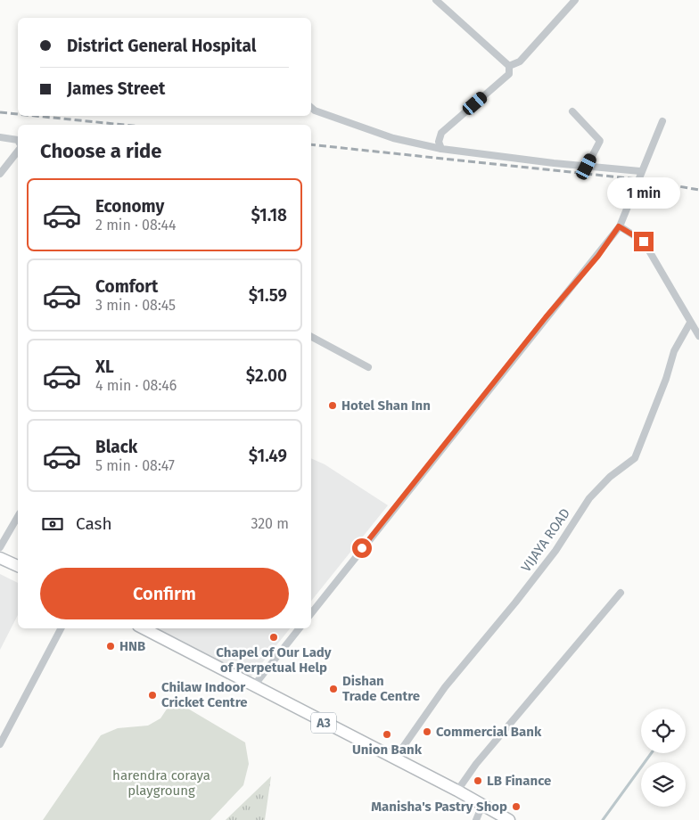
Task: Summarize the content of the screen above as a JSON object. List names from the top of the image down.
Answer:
{
  "streets": {
    "highway": ["A3"],
    "street": ["VIJAYA ROAD"]
  },
  "crossings": [
    ["VIJAYA ROAD", "A3"]
  ],
  "parks": ["harendra coraya playgroung"],
  "places": [
    "Hotel Shan Inn",
    "Chapel of Our Lady of Perpetual Help",
    "HNB",
    "Dishan Trade Centre",
    "Chilaw Indoor Cricket Centre",
    "Commercial Bank",
    "Union Bank",
    "LB Finance",
    "Manisha's Pastry Shop"
  ],
  "page": {
    "banner": ["District General Hospital", "James Street"],
    "heading": "Choose a ride",
    "bubble": "1 min",
    "list": [
      {
        "name": "Economy",
        "note": "2 min · 08:44",
        "value": "$1.18"
      },
      {
        "name": "Comfort",
        "note": "3 min · 08:45",
        "value": "$1.59"
      },
      {
        "name": "XL",
        "note": "4 min · 08:46",
        "value": "$2.00"
      },
      {
        "name": "Black",
        "note": "5 min · 08:47",
        "value": "$1.49"
      }
    ],
    "pay": ["Cash", "320 m"],
    "buttons": "Confirm"
  }
}
